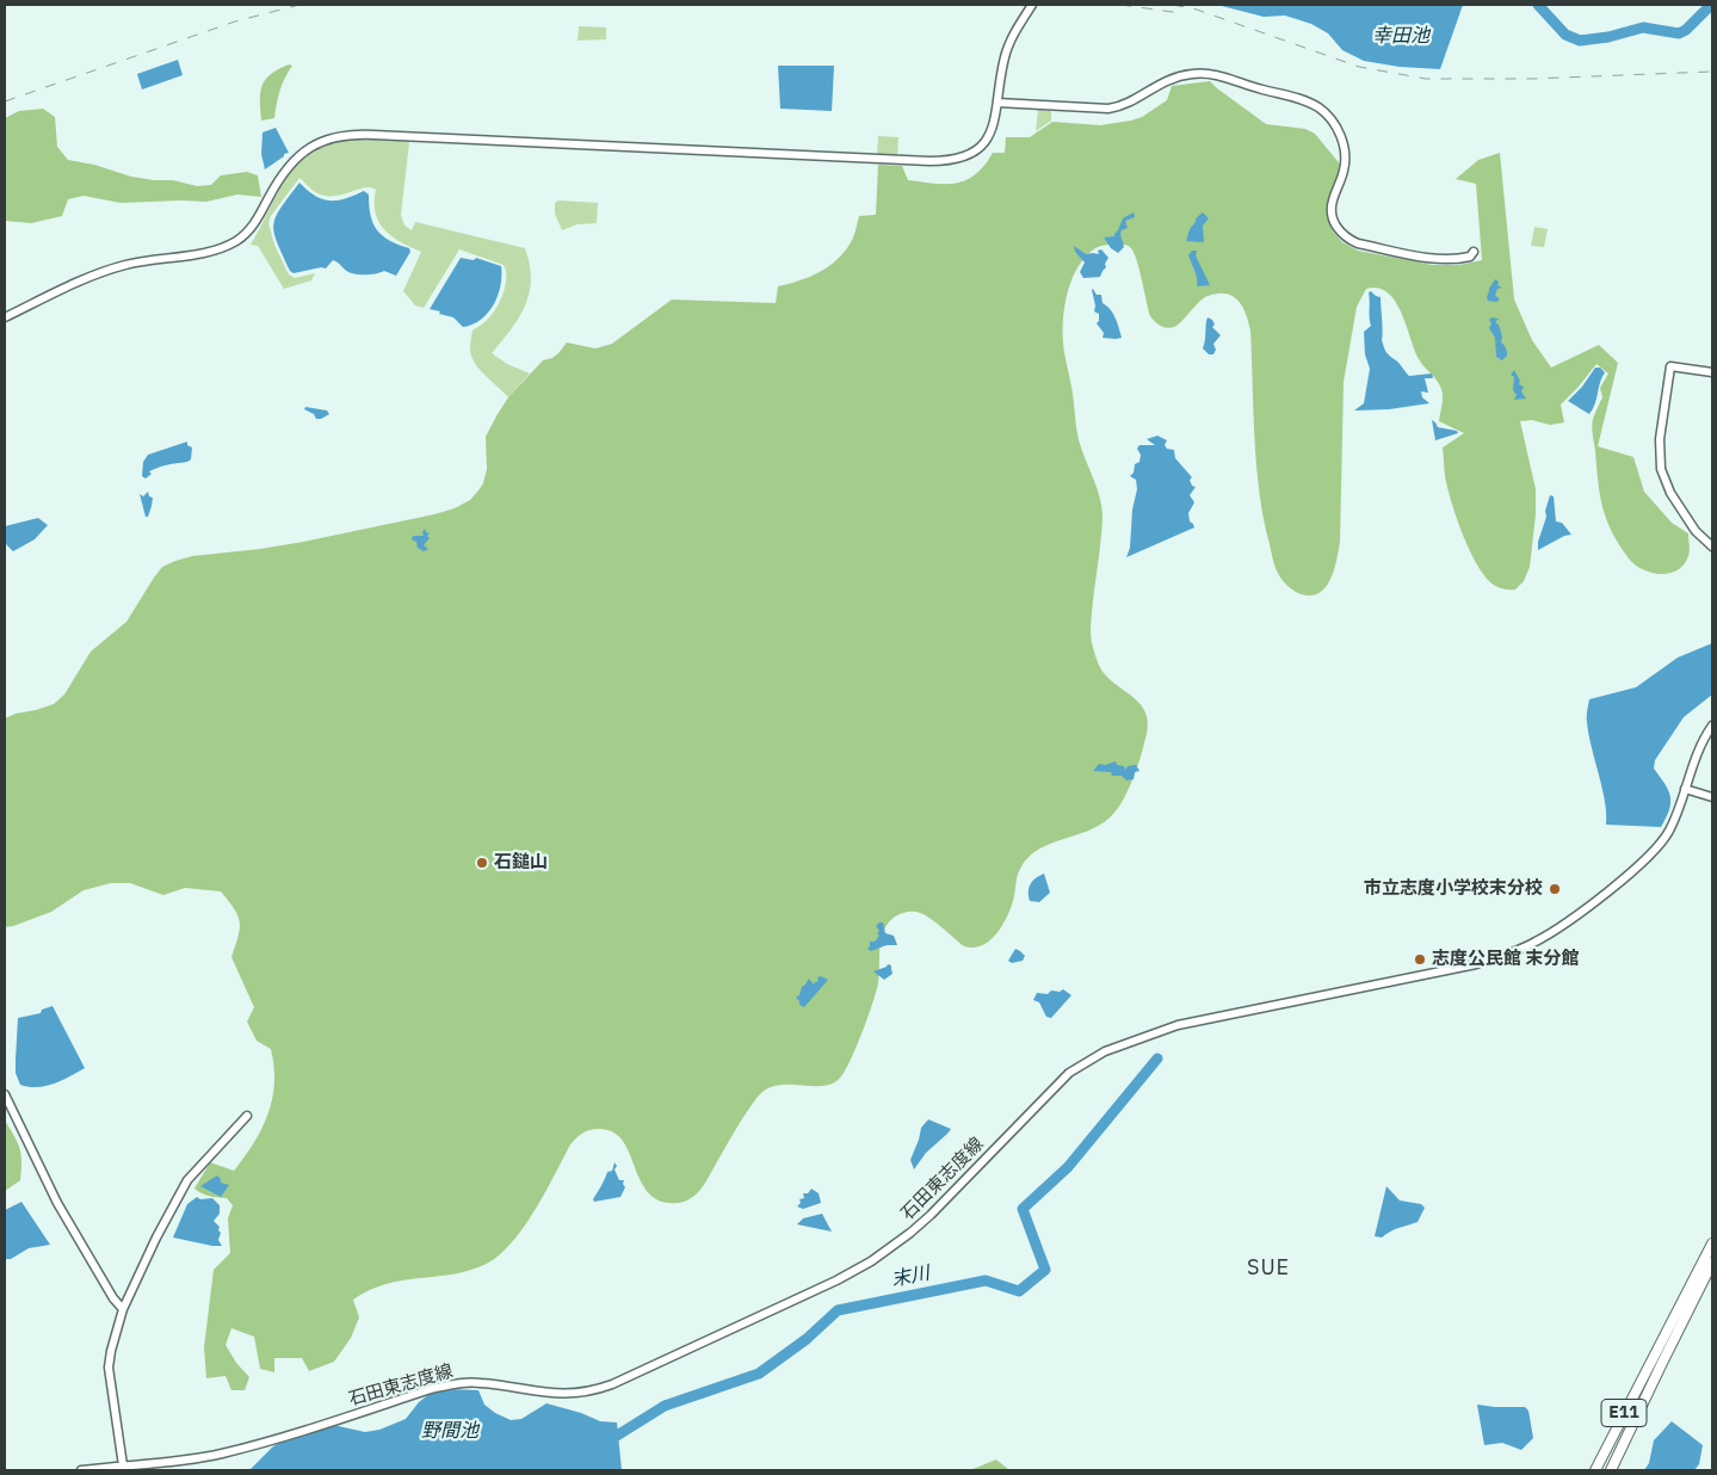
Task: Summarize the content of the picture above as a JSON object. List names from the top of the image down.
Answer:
{
  "streets": {
    "highway": ["E11"],
    "street": ["石田東志度線"]
  },
  "districts": ["SUE"],
  "water": ["幸田池", "末川", "野間池"],
  "places": ["石鎚山", "市立志度小学校末分校", "志度公民館 末分館"]
}
